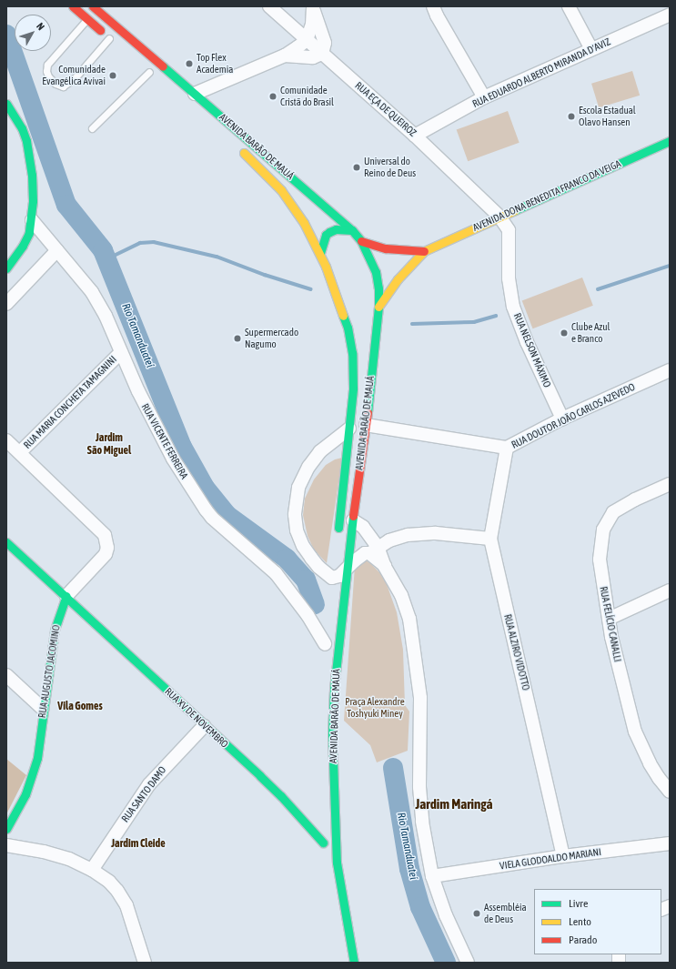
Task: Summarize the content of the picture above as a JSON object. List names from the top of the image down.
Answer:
{
  "streets": {
    "main road": [
      "AVENIDA BARÃO DE MAUÁ",
      "AVENIDA DONA BENEDITA FRANCO DA VEIGA",
      "RUA AUGUSTO JACOMINO",
      "RUA XV DE NOVEMBRO"
    ],
    "street": [
      "RUA EDUARDO ALBERTO MIRANDA D'AVIZ",
      "RUA EÇA DE QUEIROZ",
      "RUA NELSON MÁXIMO",
      "RUA MARIA CONCHETA TAMAGNINI",
      "RUA DOUTOR JOÃO CARLOS AZEVEDO",
      "RUA VICENTE FERREIRA",
      "RUA FELÍCIO CANALLI",
      "RUA ALZIRO VIDOTTO",
      "RUA SANTO DAMO",
      "VIELA GLODOALDO MARIANI"
    ]
  },
  "crossings": [
    ["RUA EDUARDO ALBERTO MIRANDA D'AVIZ", "RUA EÇA DE QUEIROZ"],
    ["RUA EÇA DE QUEIROZ", "AVENIDA DONA BENEDITA FRANCO DA VEIGA"],
    ["RUA EÇA DE QUEIROZ", "RUA NELSON MÁXIMO"],
    ["AVENIDA BARÃO DE MAUÁ", "RUA DOUTOR JOÃO CARLOS AZEVEDO"],
    ["AVENIDA DONA BENEDITA FRANCO DA VEIGA", "RUA NELSON MÁXIMO"],
    ["RUA NELSON MÁXIMO", "RUA DOUTOR JOÃO CARLOS AZEVEDO"],
    ["RUA MARIA CONCHETA TAMAGNINI", "RUA VICENTE FERREIRA"],
    ["RUA MARIA CONCHETA TAMAGNINI", "RUA AUGUSTO JACOMINO"],
    ["RUA DOUTOR JOÃO CARLOS AZEVEDO", "RUA ALZIRO VIDOTTO"],
    ["RUA ALZIRO VIDOTTO", "VIELA GLODOALDO MARIANI"],
    ["RUA AUGUSTO JACOMINO", "RUA XV DE NOVEMBRO"],
    ["RUA XV DE NOVEMBRO", "RUA SANTO DAMO"]
  ],
  "districts": [
    "Jardim São Miguel",
    "Vila Gomes",
    "Jardim Maringá",
    "Jardim Cleide"
  ],
  "water": ["Rio Tamanduateí"],
  "parks": ["Praça Alexandre Toshyuki Miney"],
  "places": [
    "Top Flex Academia",
    "Comunidade Evangélica Avivai",
    "Comunidade Cristã do Brasil",
    "Escola Estadual Olavo Hansen",
    "Universal do Reino de Deus",
    "Clube Azul e Branco",
    "Supermercado Nagumo",
    "Assembléia de Deus"
  ],
  "legend": ["Livre", "Lento", "Parado"],
  "north": "top right"
}
